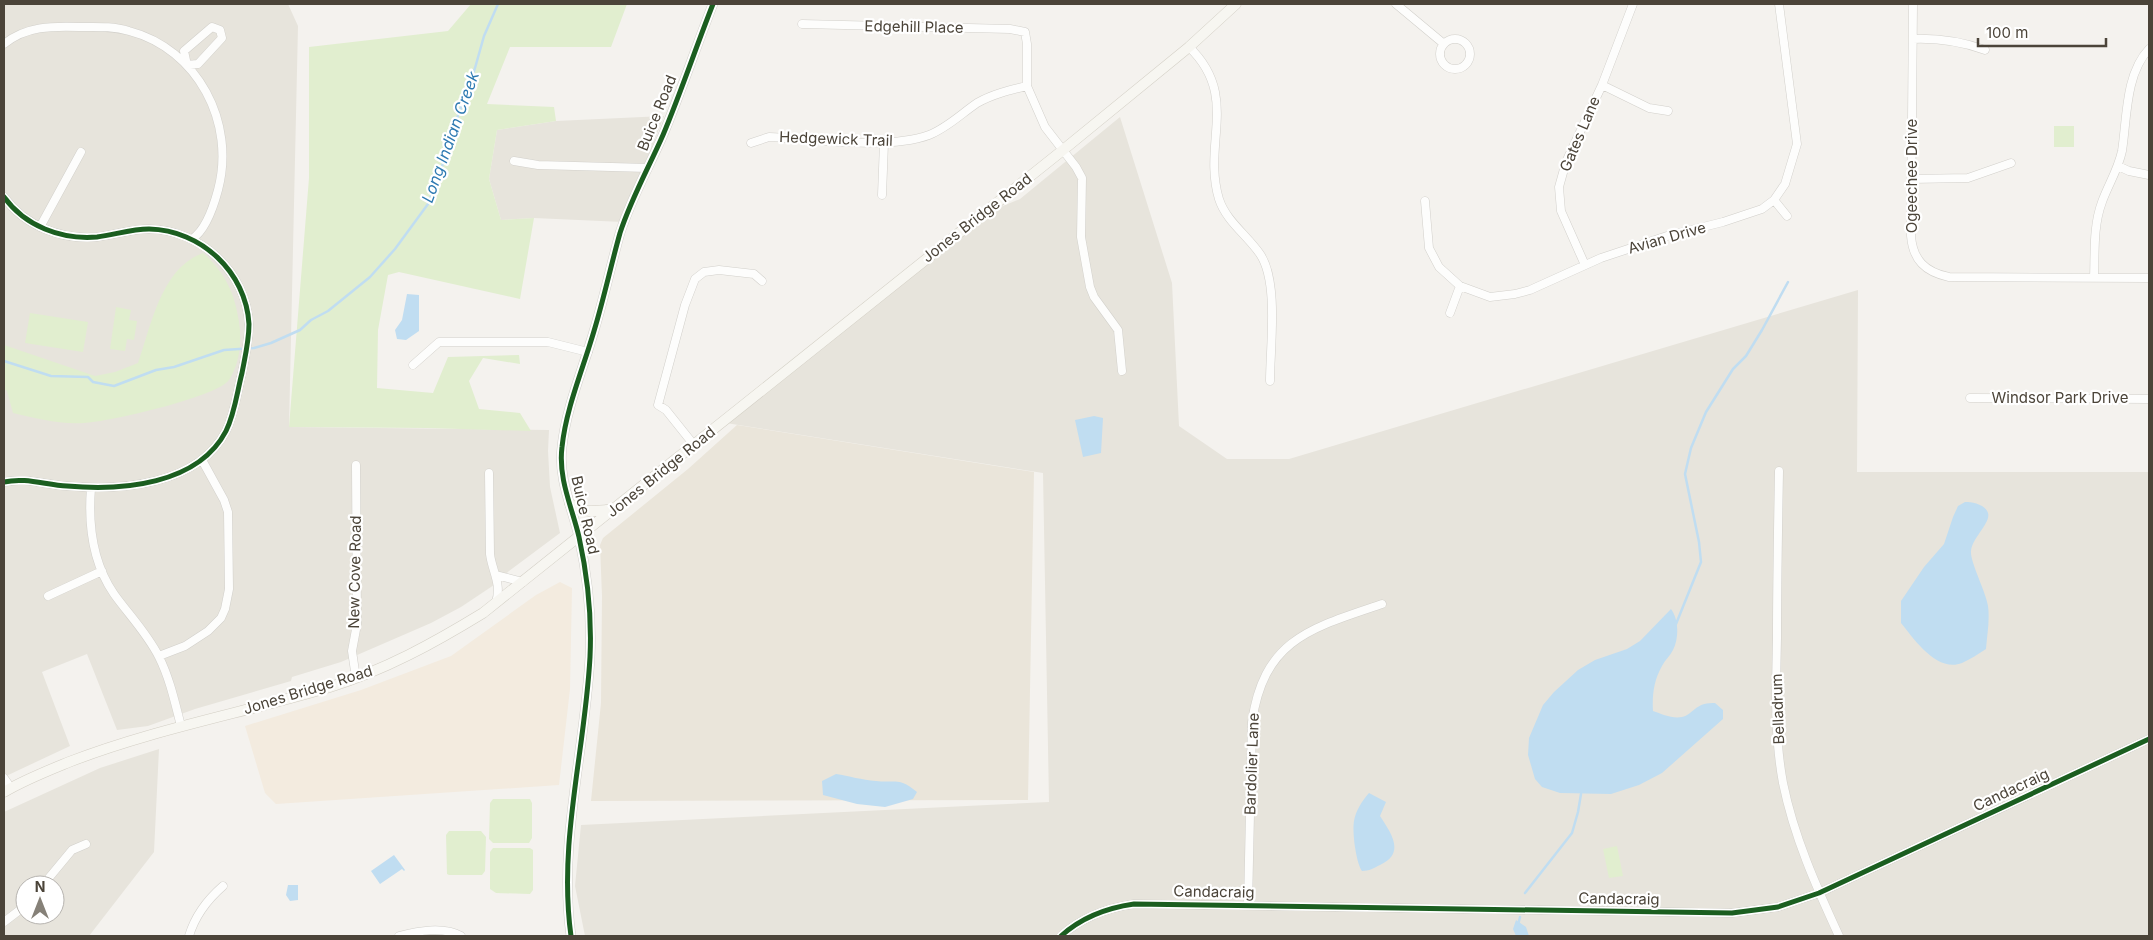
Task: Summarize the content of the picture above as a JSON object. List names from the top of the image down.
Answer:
{
  "streets": {
    "main road": ["Jones Bridge Road"],
    "street": [
      "Edgehill Place",
      "Buice Road",
      "Gates Lane",
      "Hedgewick Trail",
      "Ogeechee Drive",
      "Avian Drive",
      "Windsor Park Drive",
      "New Cove Road",
      "Belladrum",
      "Bardolier Lane",
      "Candacraig"
    ]
  },
  "crossings": [
    ["Edgehill Place", "Hedgewick Trail"],
    ["Buice Road", "Jones Bridge Road"],
    ["Gates Lane", "Avian Drive"],
    ["Jones Bridge Road", "New Cove Road"],
    ["Belladrum", "Candacraig"],
    ["Bardolier Lane", "Candacraig"]
  ],
  "water": ["Long Indian Creek"],
  "scale_bar": "100 m",
  "north": "top"
}
